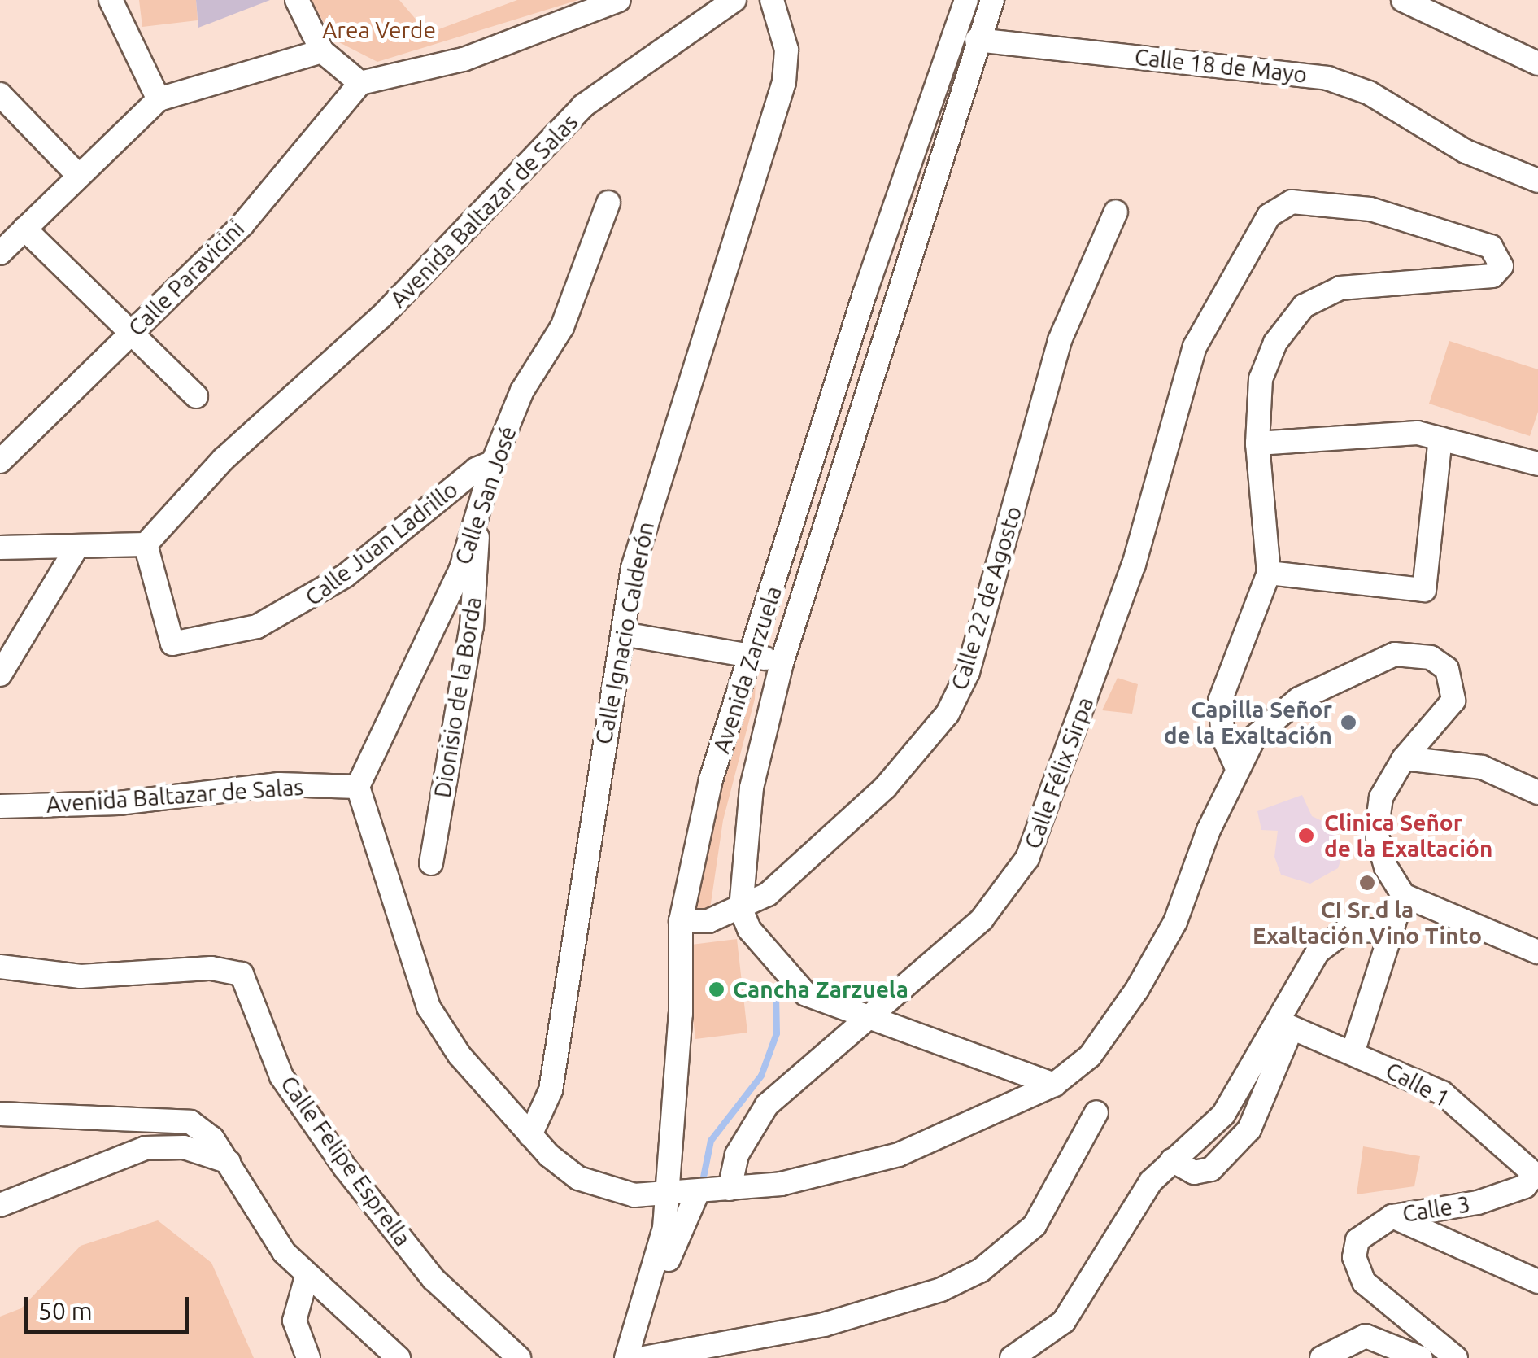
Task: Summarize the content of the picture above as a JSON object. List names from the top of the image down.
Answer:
{
  "streets": {
    "street": [
      "Calle 18 de Mayo",
      "Avenida Baltazar de Salas",
      "Calle Paravicini",
      "Calle San José",
      "Calle Juan Ladrillo",
      "Calle 22 de Agosto",
      "Calle Ignacio Calderón",
      "Avenida Zarzuela",
      "Dionisio de la Borda",
      "Calle Félix Sirpa",
      "Calle 1",
      "Calle Felipe Esprella",
      "Calle 3"
    ]
  },
  "crossings": [
    ["Calle 18 de Mayo", "Avenida Zarzuela"],
    ["Avenida Baltazar de Salas", "Calle San José"],
    ["Avenida Baltazar de Salas", "Calle Juan Ladrillo"],
    ["Calle San José", "Calle Juan Ladrillo"],
    ["Calle San José", "Dionisio de la Borda"],
    ["Calle 22 de Agosto", "Avenida Zarzuela"],
    ["Calle 1", "Calle 3"]
  ],
  "parks": ["Area Verde"],
  "places": [
    "Capilla Señor de la Exaltación",
    "Clinica Señor de la Exaltación",
    "CI Sr d la Exaltación Vino Tinto",
    "Cancha Zarzuela"
  ],
  "scale_bar": "50 m"
}
